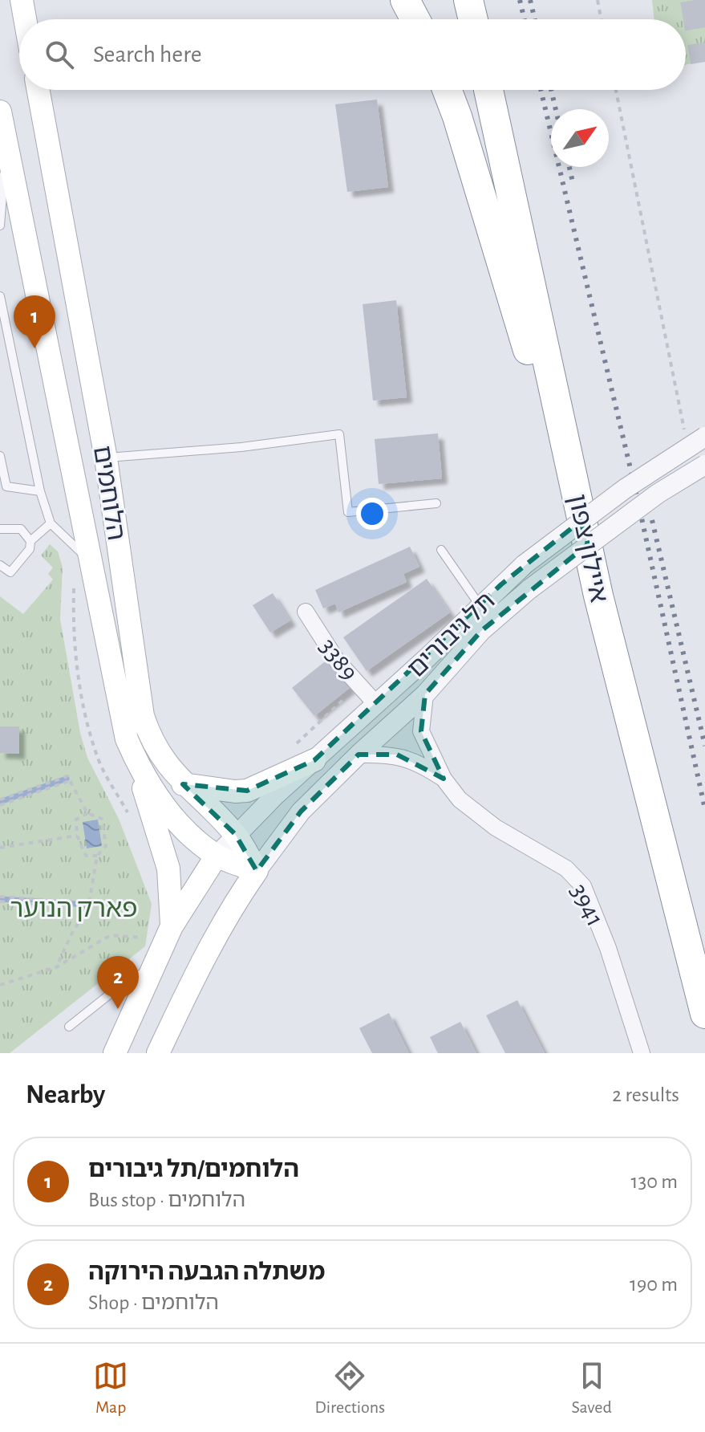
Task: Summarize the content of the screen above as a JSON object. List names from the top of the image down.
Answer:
{
  "streets": {
    "highway": ["איילון צפון"],
    "main road": ["הלוחמים"],
    "street": ["תל גיבורים", "3389", "3941"]
  },
  "crossings": [
    ["הלוחמים", "תל גיבורים"],
    ["תל גיבורים", "3389"],
    ["תל גיבורים", "3941"]
  ],
  "parks": ["פארק הנוער"],
  "north": "top right",
  "page": {
    "search": "Search here",
    "pins": ["1", "2"],
    "heading": ["Nearby", "2 results"],
    "list": [
      {
        "mark": "1",
        "name": "הלוחמים/תל גיבורים",
        "note": "Bus stop · הלוחמים",
        "value": "130 m"
      },
      {
        "mark": "2",
        "name": "משתלה הגבעה הירוקה",
        "note": "Shop · הלוחמים",
        "value": "190 m"
      }
    ],
    "nav": ["Map", "Directions", "Saved"]
  }
}
